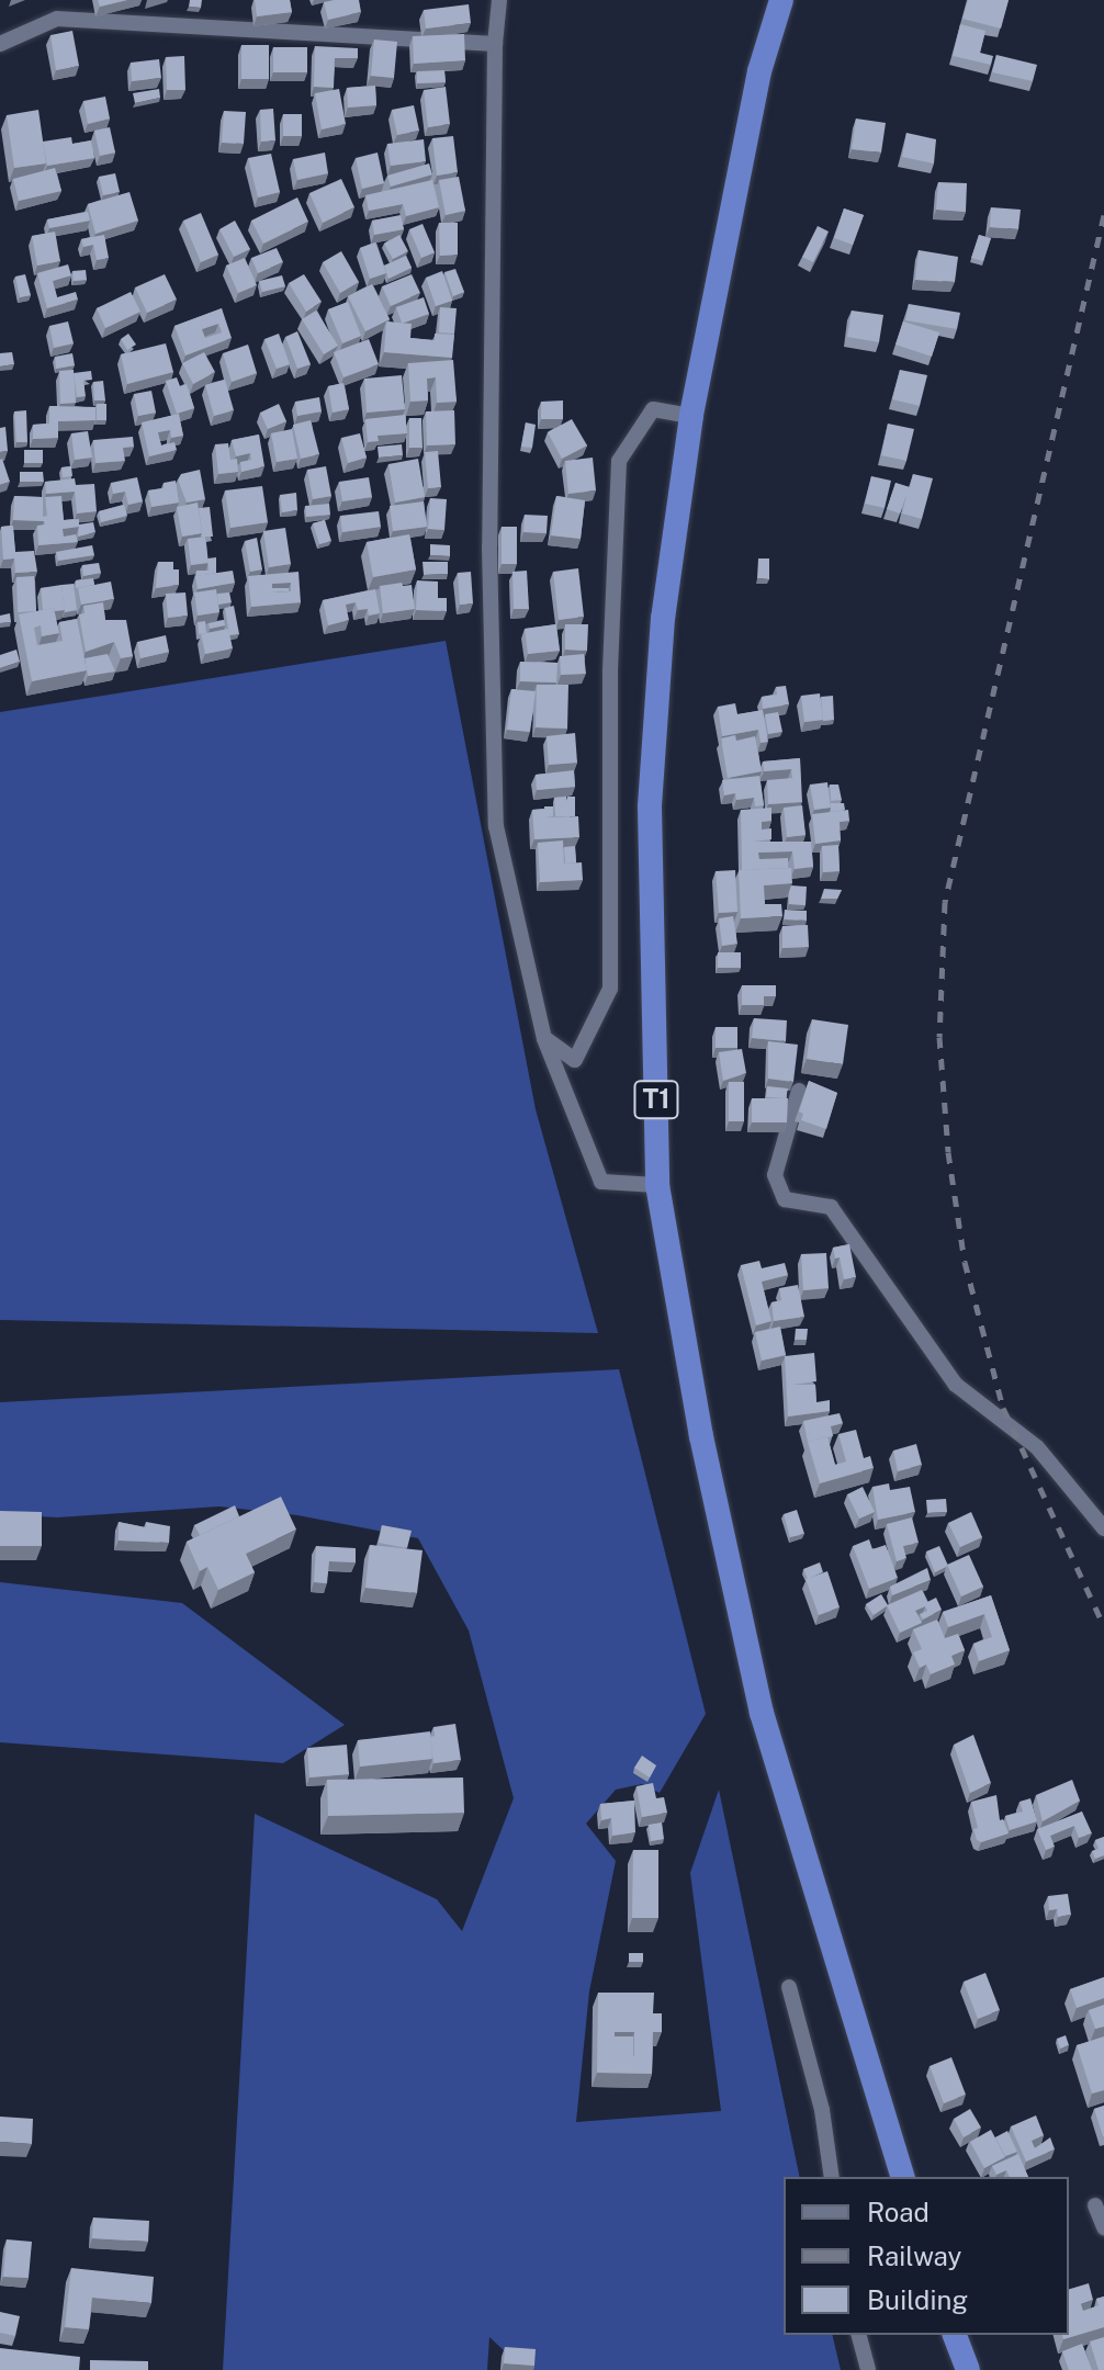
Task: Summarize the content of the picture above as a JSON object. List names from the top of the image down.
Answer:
{
  "streets": {
    "highway": ["T1"]
  },
  "legend": ["Road", "Railway", "Building"]
}
